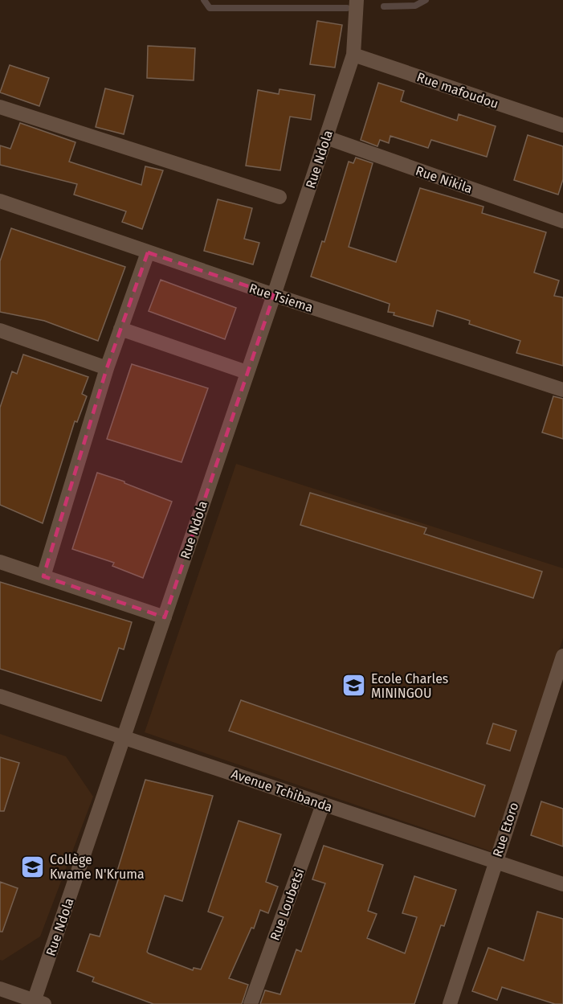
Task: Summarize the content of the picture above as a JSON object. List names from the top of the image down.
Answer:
{
  "streets": {
    "street": [
      "Rue mafoudou",
      "Rue Ndola",
      "Rue Nikila",
      "Rue Tsiema",
      "Avenue Tchibanda",
      "Rue Etoro",
      "Rue Loubetsi"
    ]
  },
  "crossings": [
    ["Rue mafoudou", "Rue Ndola"],
    ["Rue Ndola", "Rue Nikila"],
    ["Rue Ndola", "Rue Tsiema"],
    ["Rue Ndola", "Avenue Tchibanda"],
    ["Avenue Tchibanda", "Rue Etoro"],
    ["Avenue Tchibanda", "Rue Loubetsi"]
  ],
  "places": {
    "school or university": ["Ecole Charles MININGOU", "Collège Kwame N'Kruma"]
  }
}
